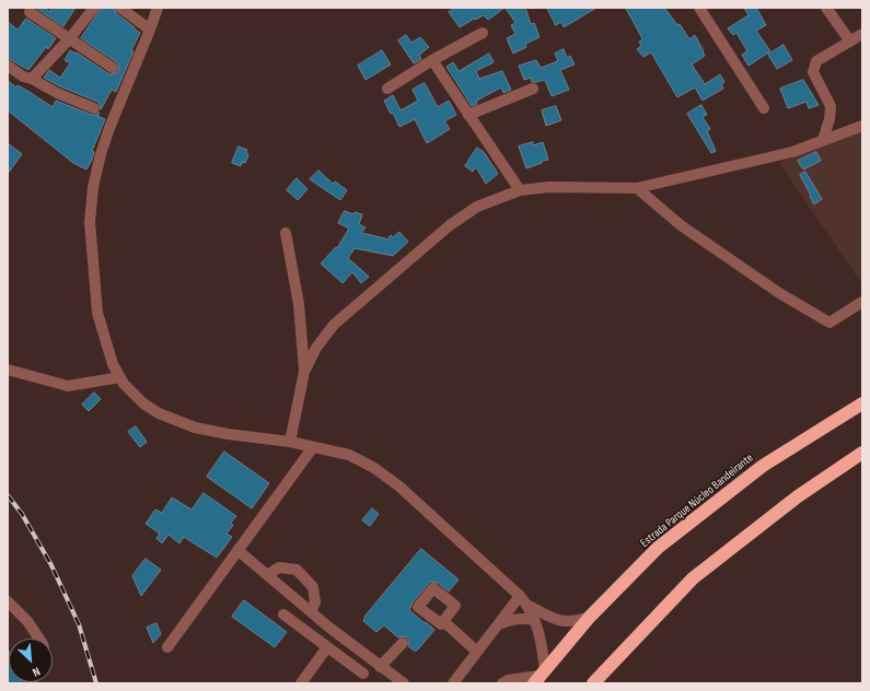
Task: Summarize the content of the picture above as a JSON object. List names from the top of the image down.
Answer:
{
  "streets": {
    "highway": ["Estrada Parque Núcleo Bandeirante"]
  },
  "north": "bottom right"
}
